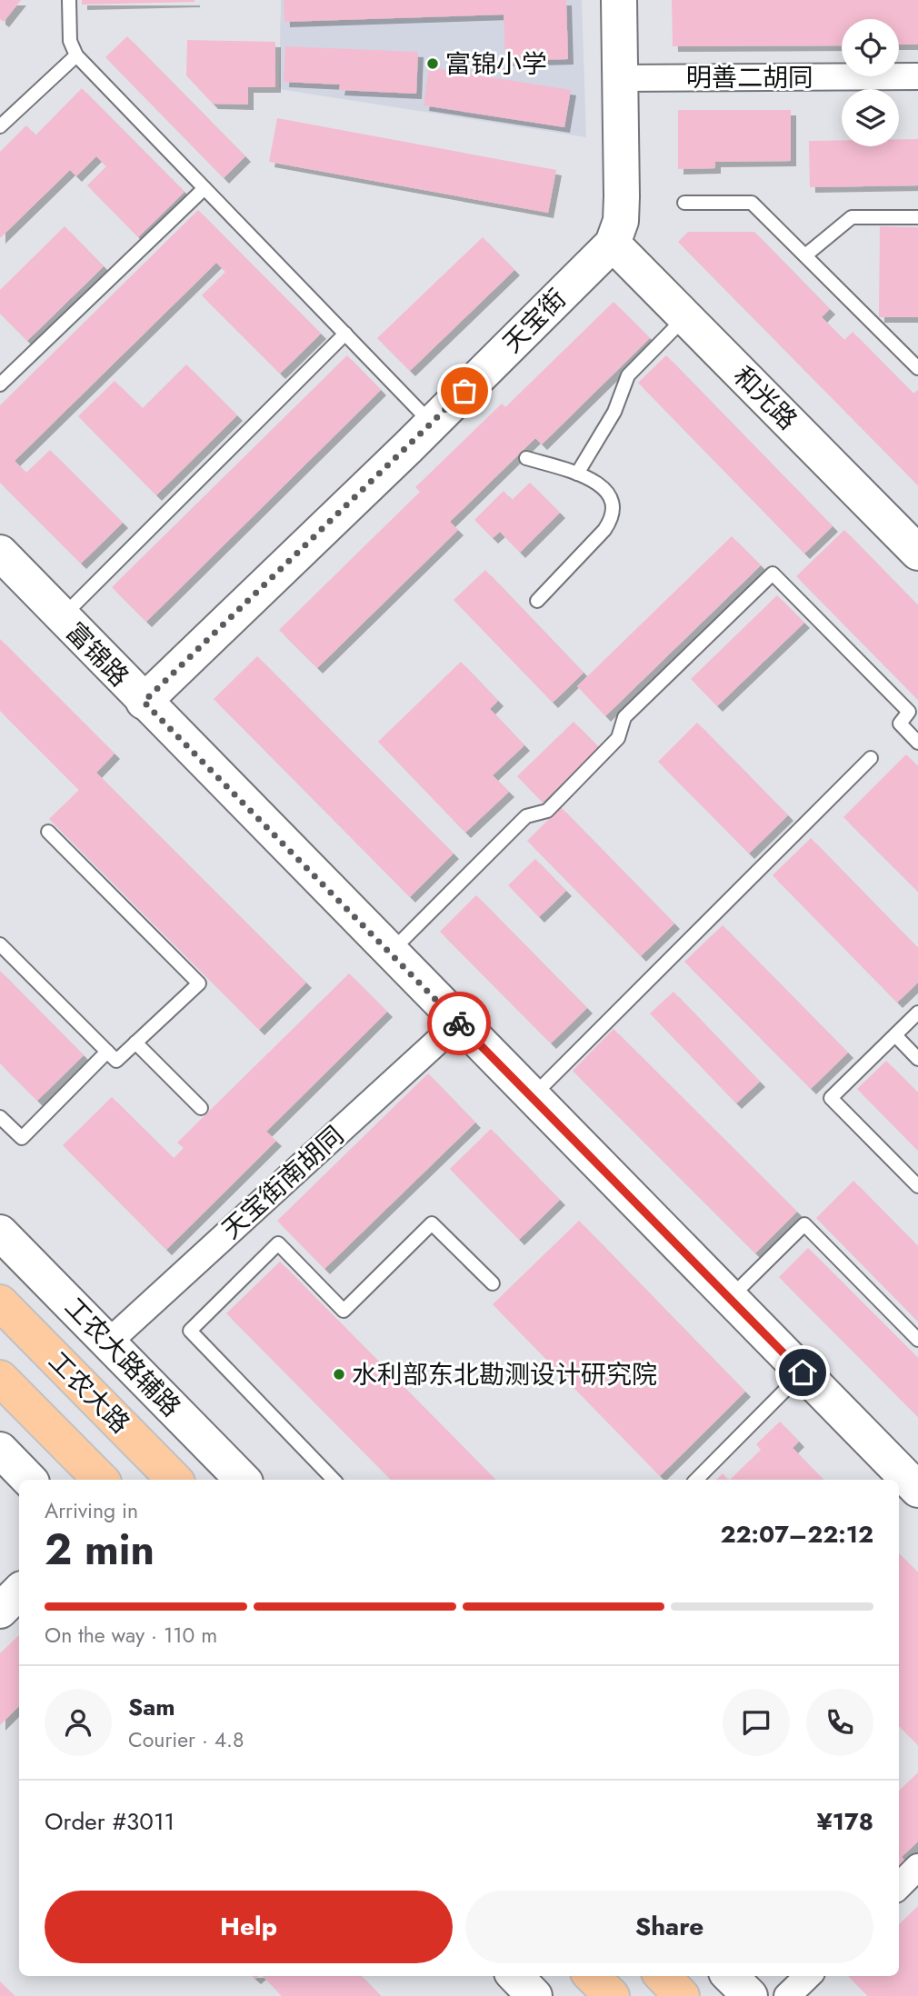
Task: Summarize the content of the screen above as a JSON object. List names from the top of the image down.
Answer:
{
  "streets": {
    "main road": ["工农大路"],
    "street": [
      "明善二胡同",
      "天宝街",
      "和光路",
      "富锦路",
      "天宝街南胡同",
      "工农大路辅路"
    ]
  },
  "crossings": [
    ["天宝街", "和光路"],
    ["天宝街", "富锦路"],
    ["富锦路", "天宝街南胡同"],
    ["天宝街南胡同", "工农大路辅路"]
  ],
  "places": ["富锦小学", "水利部东北勘测设计研究院"],
  "page": {
    "heading": ["2 min", "Arriving in", "22:07–22:12"],
    "panel": [
      "Sam",
      "Courier · 4.8",
      "Order #3011",
      "¥178"
    ],
    "bar": "On the way · 110 m",
    "buttons": ["Help", "Share"]
  }
}
